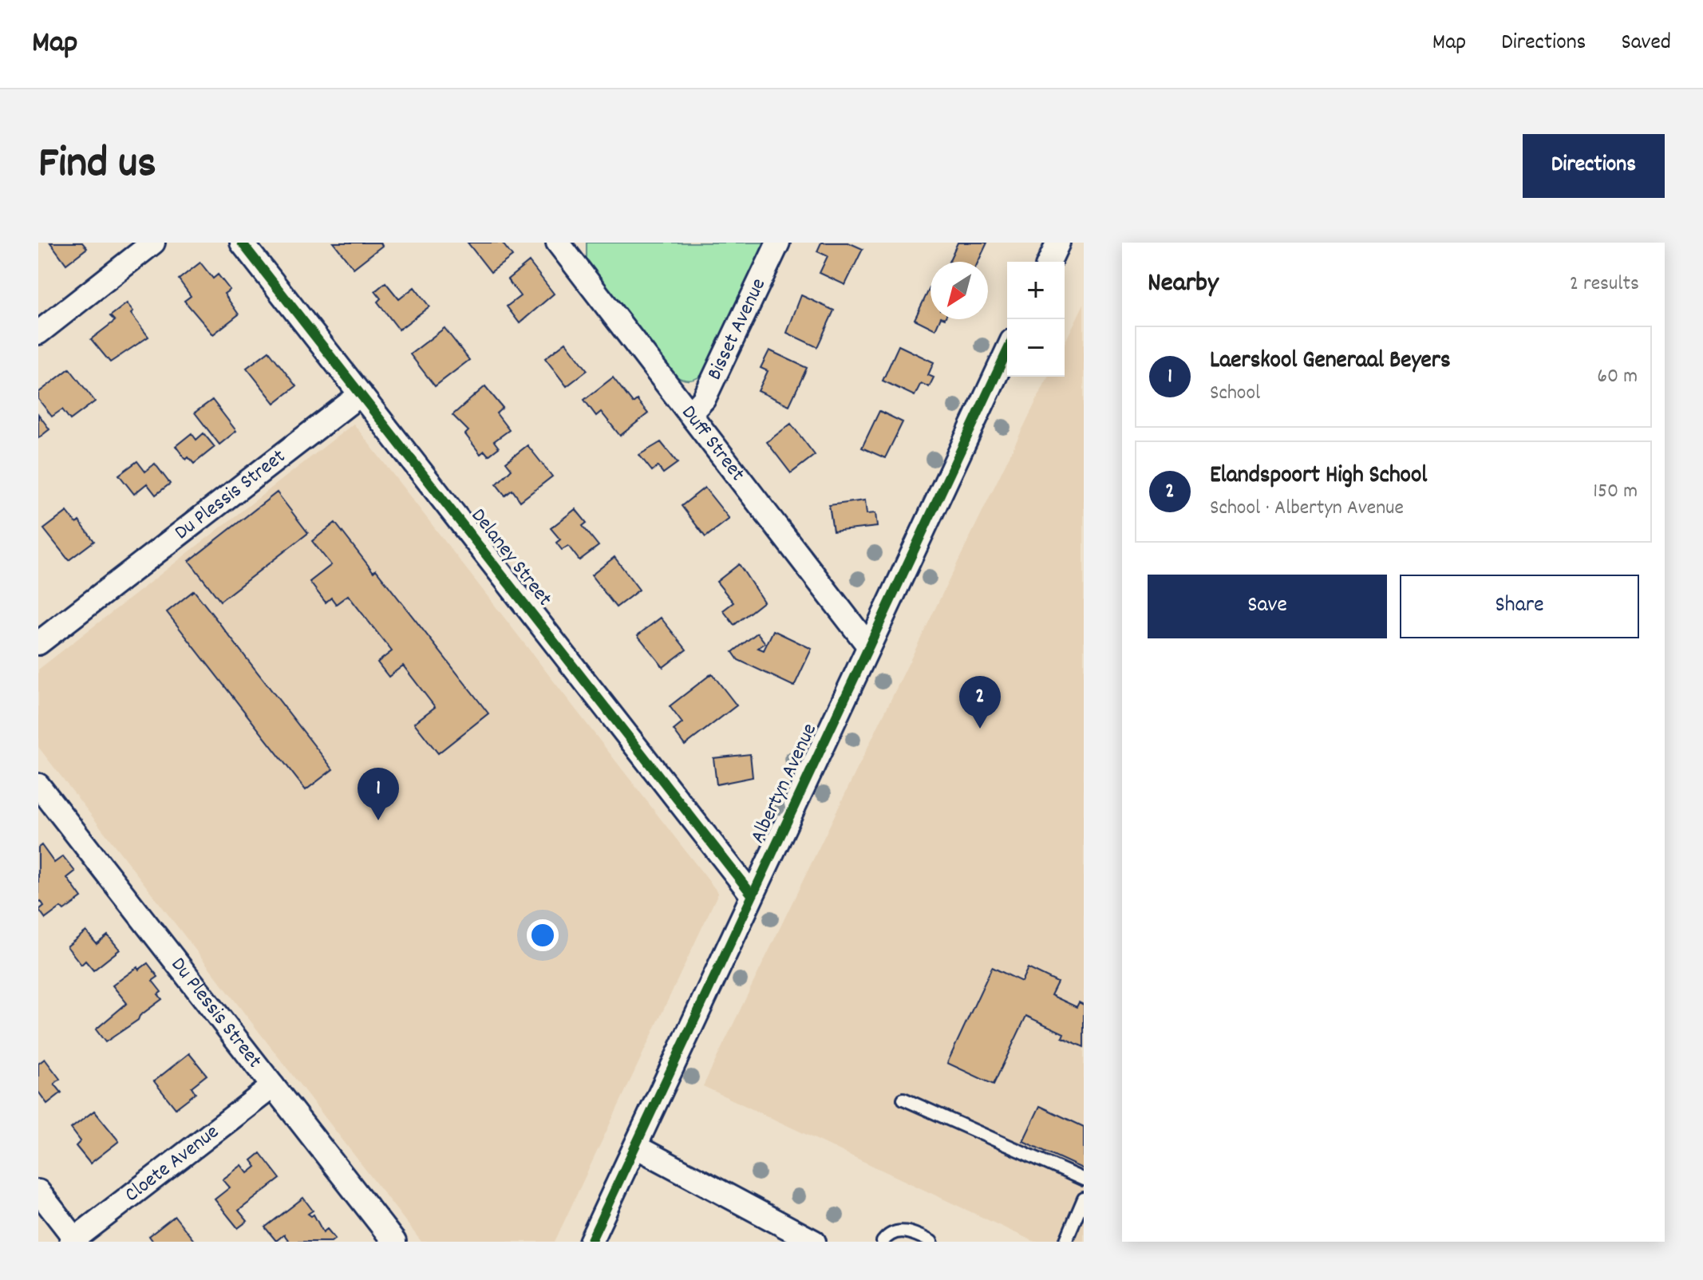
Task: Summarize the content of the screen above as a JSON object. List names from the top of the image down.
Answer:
{
  "streets": {
    "street": [
      "Bisset Avenue",
      "Duff Street",
      "Du Plessis Street",
      "Delaney Street",
      "Albertyn Avenue",
      "Cloete Avenue"
    ]
  },
  "crossings": [
    ["Bisset Avenue", "Duff Street"],
    ["Duff Street", "Albertyn Avenue"],
    ["Du Plessis Street", "Delaney Street"],
    ["Du Plessis Street", "Cloete Avenue"],
    ["Delaney Street", "Albertyn Avenue"]
  ],
  "north": "bottom left",
  "page": {
    "header": "Map",
    "nav": ["Map", "Directions", "Saved"],
    "title": "Find us",
    "buttons": [
      "Directions",
      ["Save", "Share"]
    ],
    "heading": ["Nearby", "2 results"],
    "map_buttons": ["+", "−"],
    "list": [
      {
        "mark": "1",
        "name": "Laerskool Generaal Beyers",
        "note": "School",
        "value": "60 m"
      },
      {
        "mark": "2",
        "name": "Elandspoort High School",
        "note": "School · Albertyn Avenue",
        "value": "150 m"
      }
    ],
    "pins": ["2", "1"]
  }
}
